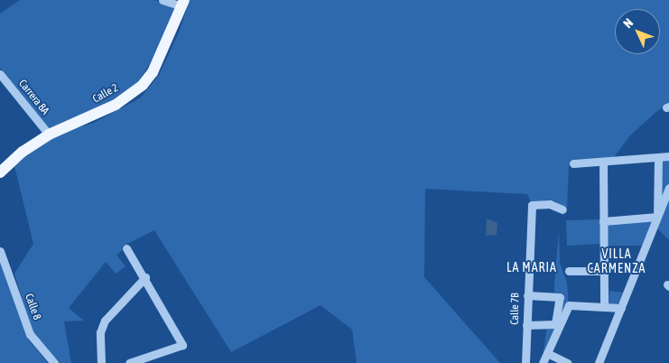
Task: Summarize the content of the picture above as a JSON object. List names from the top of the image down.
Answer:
{
  "streets": {
    "main road": ["Calle 2"],
    "street": ["Carrera 8A", "Calle 8", "Calle 7B"]
  },
  "crossings": [
    ["Calle 2", "Carrera 8A"]
  ],
  "districts": ["VILLA CARMENZA", "LA MARIA"],
  "north": "top left"
}
